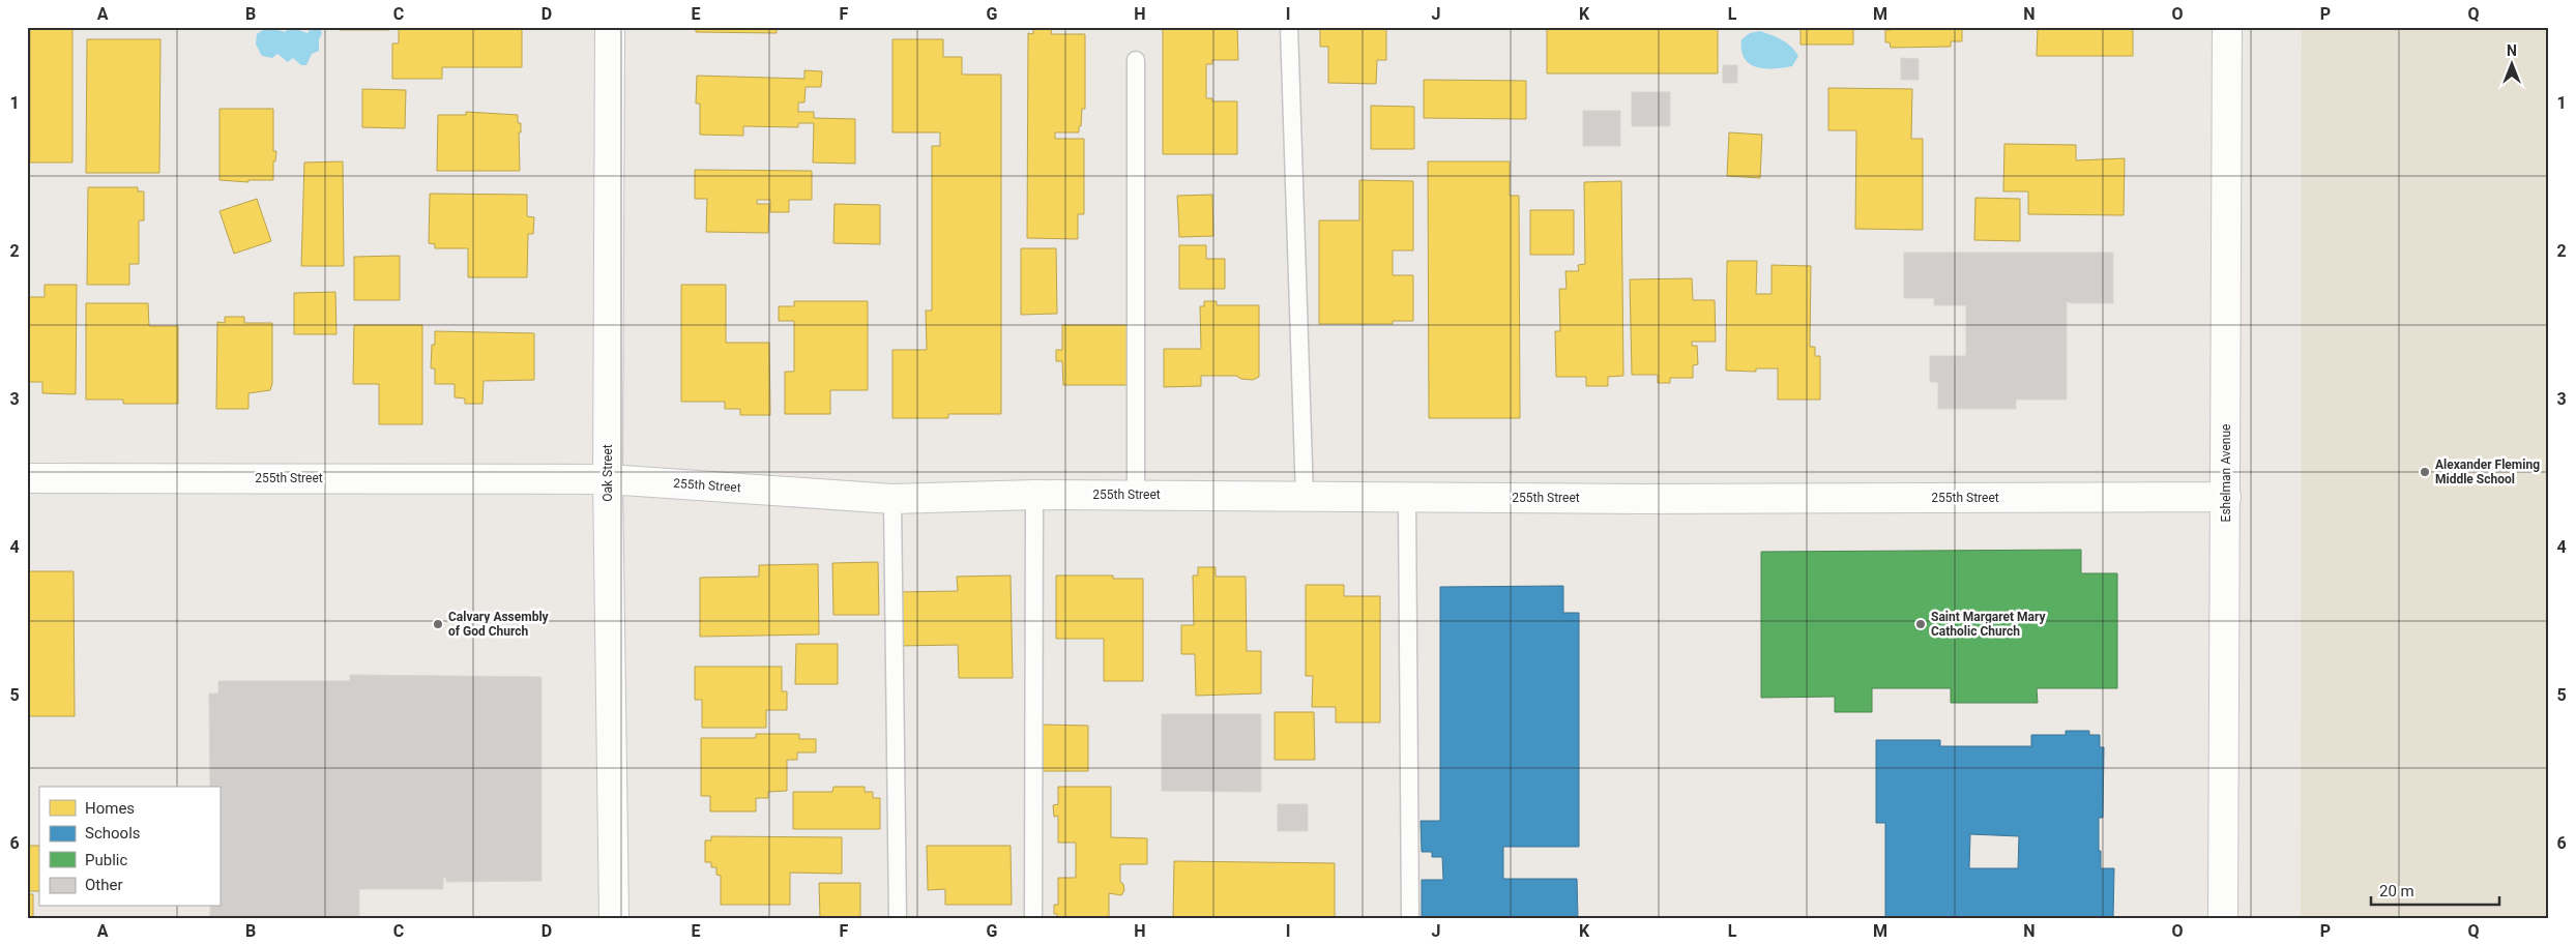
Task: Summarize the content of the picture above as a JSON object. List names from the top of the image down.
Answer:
{
  "streets": {
    "street": ["Oak Street", "Eshelman Avenue", "255th Street"]
  },
  "crossings": [
    ["Oak Street", "255th Street"],
    ["Eshelman Avenue", "255th Street"]
  ],
  "places": ["Alexander Fleming Middle School", "Calvary Assembly of God Church", "Saint Margaret Mary Catholic Church"],
  "legend": [
    "Homes",
    "Schools",
    "Public",
    "Other"
  ],
  "scale_bar": "20 m",
  "north": "top",
  "grid": {
    "columns": [
      "A",
      "B",
      "C",
      "D",
      "E",
      "F",
      "G",
      "H",
      "I",
      "J",
      "K",
      "L",
      "M",
      "N",
      "O",
      "P",
      "Q"
    ],
    "rows": [
      "1",
      "2",
      "3",
      "4",
      "5",
      "6"
    ]
  }
}
